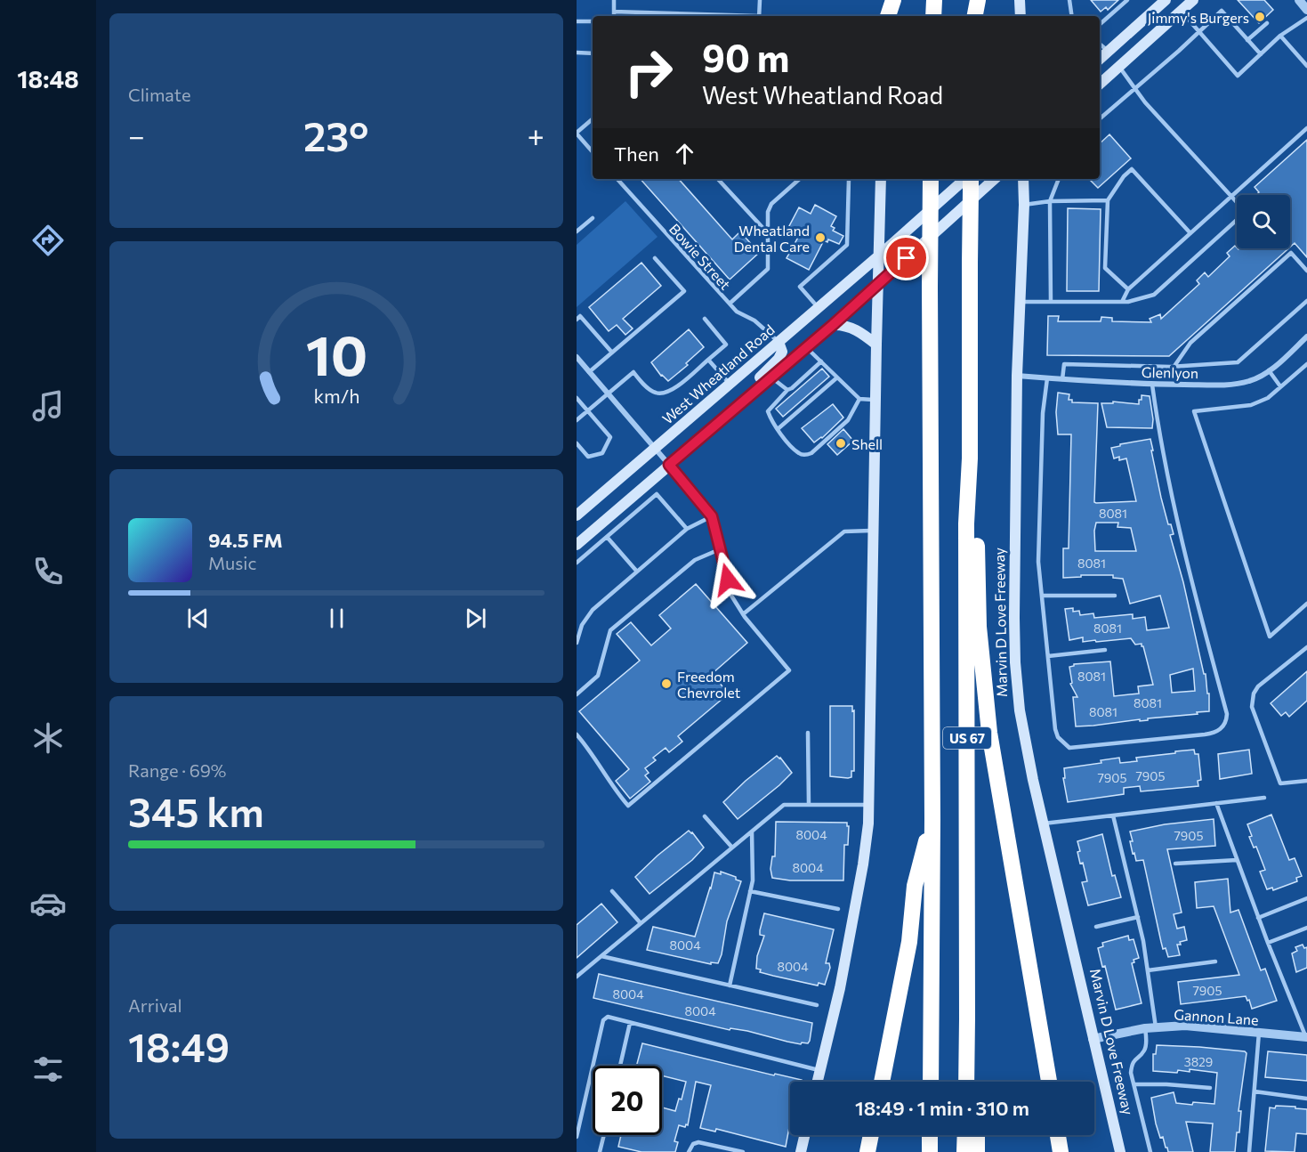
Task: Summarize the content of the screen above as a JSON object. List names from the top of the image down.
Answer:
{
  "streets": {
    "highway": ["US 67"],
    "main road": ["West Wheatland Road", "Marvin D Love Freeway"],
    "street": ["Glenlyon", "Gannon Lane"],
    "lane": ["Bowie Street"]
  },
  "crossings": [
    ["Bowie Street", "West Wheatland Road"],
    ["Glenlyon", "Marvin D Love Freeway"],
    ["West Wheatland Road", "US 67"],
    ["Marvin D Love Freeway", "Gannon Lane"]
  ],
  "places": [
    "Jimmy's Burgers",
    "Wheatland Dental Care",
    "Shell",
    "Freedom Chevrolet"
  ],
  "house_numbers": [
    "8081",
    "8081",
    "8081",
    "8081",
    "8081",
    "8081",
    "7905",
    "7905",
    "8004",
    "7905",
    "8004",
    "8004",
    "8004",
    "7905",
    "8004",
    "8004",
    "3829"
  ],
  "page": {
    "tabs": "18:48",
    "tile": [
      "Climate",
      ["Range · 69%", "345 km"],
      ["Arrival", "18:49"]
    ],
    "turn": ["90 m", "West Wheatland Road"],
    "heat": ["−", "23°", "+"],
    "then": "Then",
    "song": ["94.5 FM", "Music"],
    "limit": "20",
    "trip": "18:49 · 1 min · 310 m",
    "gauge": ["10", "km/h"]
  }
}
